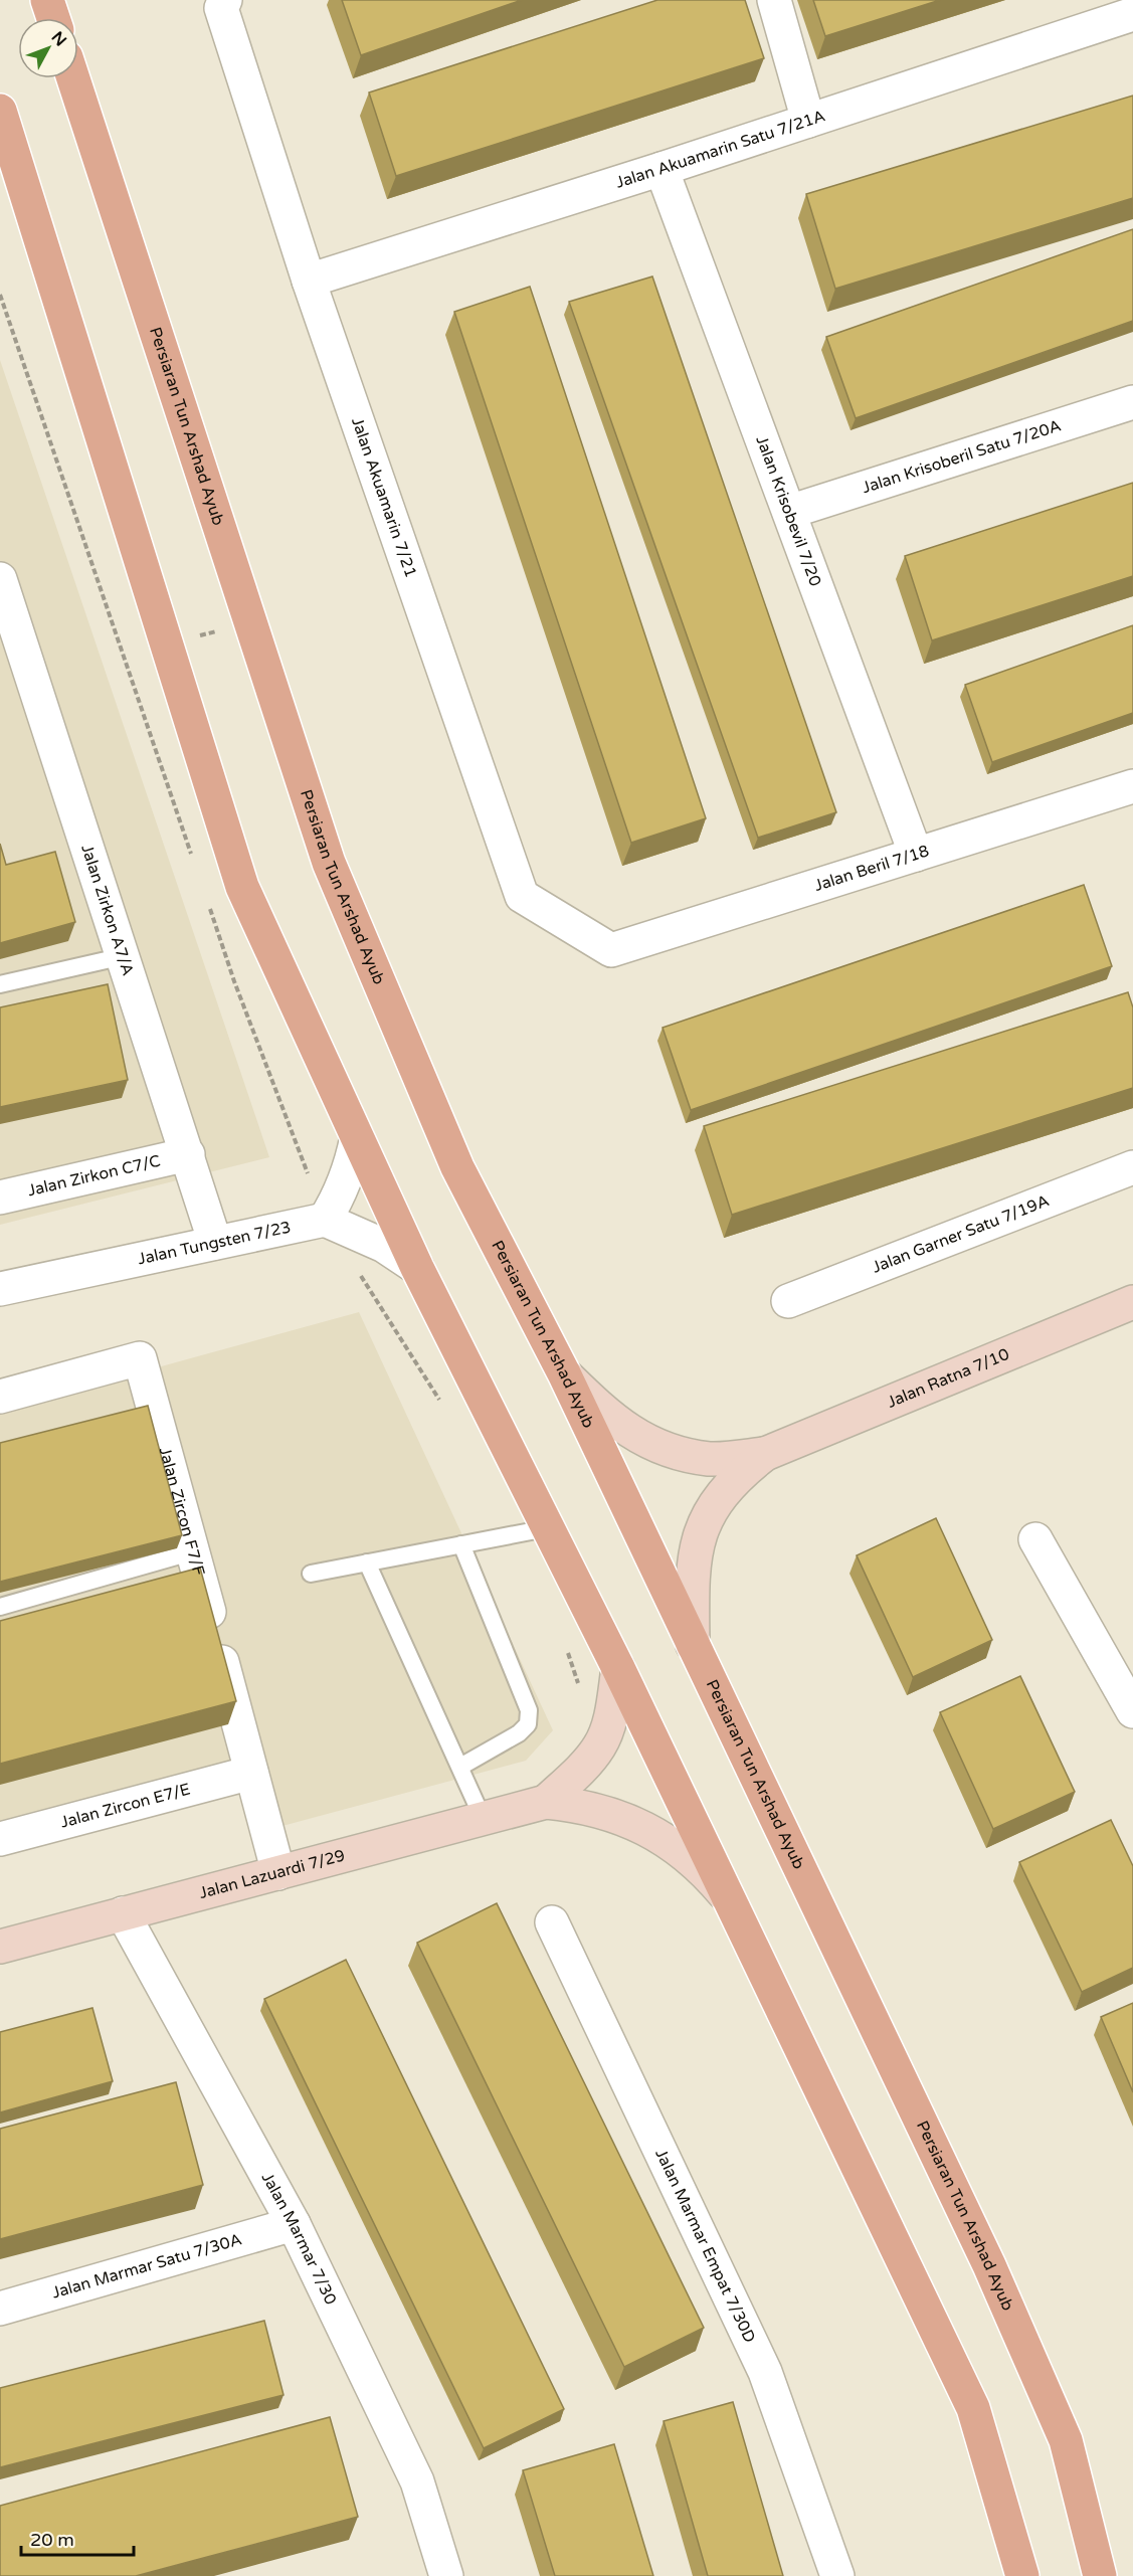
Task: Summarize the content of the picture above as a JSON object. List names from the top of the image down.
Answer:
{
  "streets": {
    "main road": ["Persiaran Tun Arshad Ayub"],
    "street": [
      "Jalan Akuamarin Satu 7/21A",
      "Jalan Krisoberil Satu 7/20A",
      "Jalan Akuamarin 7/21",
      "Jalan Krisobevil 7/20",
      "Jalan Beril 7/18",
      "Jalan Zirkon A7/A",
      "Jalan Zirkon C7/C",
      "Jalan Garner Satu 7/19A",
      "Jalan Tungsten 7/23",
      "Jalan Ratna 7/10",
      "Jalan Zircon F7/F",
      "Jalan Zircon E7/E",
      "Jalan Lazuardi 7/29",
      "Jalan Marmar 7/30",
      "Jalan Marmar Empat 7/30D",
      "Jalan Marmar Satu 7/30A"
    ]
  },
  "crossings": [
    ["Jalan Akuamarin Satu 7/21A", "Jalan Akuamarin 7/21"],
    ["Jalan Akuamarin Satu 7/21A", "Jalan Krisobevil 7/20"],
    ["Persiaran Tun Arshad Ayub", "Jalan Ratna 7/10"],
    ["Jalan Krisoberil Satu 7/20A", "Jalan Krisobevil 7/20"],
    ["Jalan Akuamarin 7/21", "Jalan Beril 7/18"],
    ["Jalan Krisobevil 7/20", "Jalan Beril 7/18"],
    ["Jalan Zirkon A7/A", "Jalan Zirkon C7/C"],
    ["Jalan Zirkon A7/A", "Jalan Tungsten 7/23"],
    ["Jalan Zircon F7/F", "Jalan Zircon E7/E"],
    ["Jalan Zircon F7/F", "Jalan Lazuardi 7/29"],
    ["Jalan Lazuardi 7/29", "Jalan Marmar 7/30"],
    ["Jalan Marmar 7/30", "Jalan Marmar Satu 7/30A"]
  ],
  "scale_bar": "20 m",
  "north": "top right"
}
